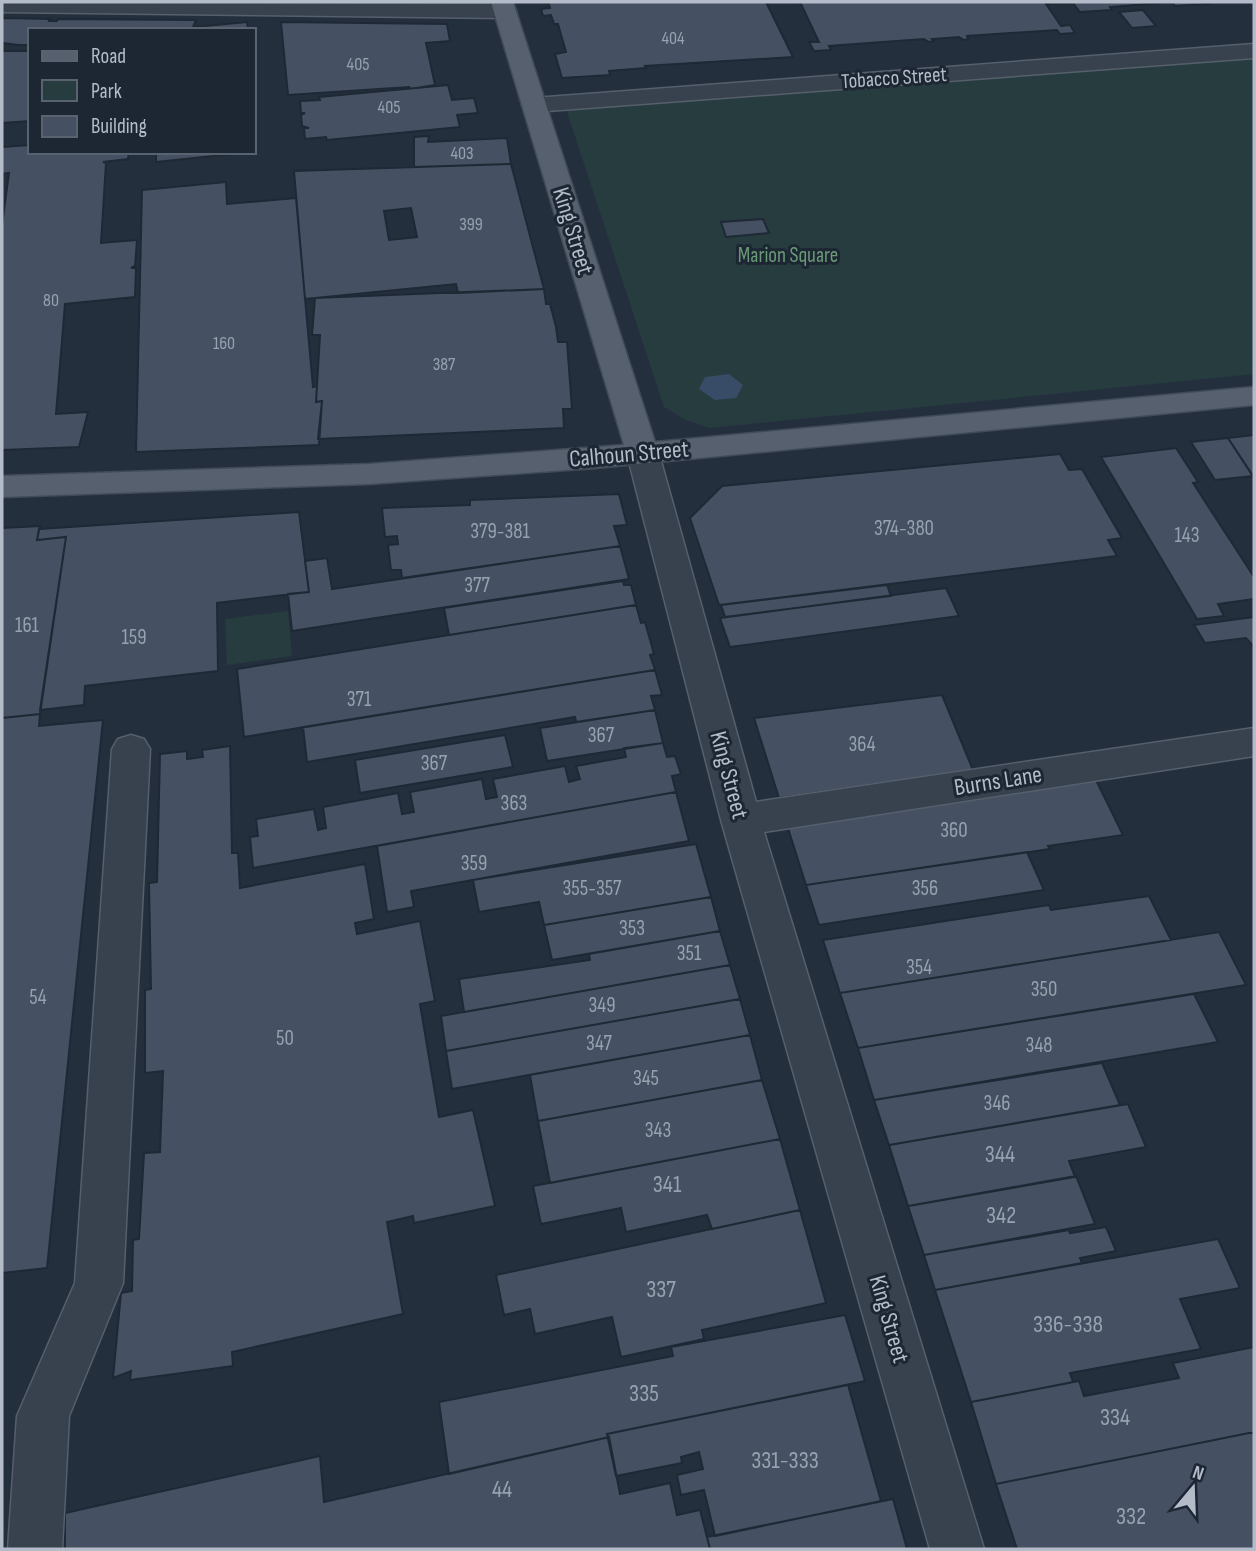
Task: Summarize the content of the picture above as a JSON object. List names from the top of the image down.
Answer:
{
  "streets": {
    "main road": ["King Street", "Calhoun Street"],
    "street": ["Tobacco Street", "Burns Lane"]
  },
  "crossings": [
    ["Tobacco Street", "King Street"],
    ["King Street", "Calhoun Street"],
    ["King Street", "Burns Lane"]
  ],
  "parks": ["Marion Square"],
  "house_numbers": [
    "404",
    "405",
    "405",
    "403",
    "399",
    "80",
    "160",
    "387",
    "374-380",
    "379-381",
    "143",
    "377",
    "161",
    "159",
    "371",
    "367",
    "364",
    "367",
    "363",
    "360",
    "359",
    "355-357",
    "356",
    "353",
    "351",
    "354",
    "350",
    "54",
    "349",
    "50",
    "347",
    "348",
    "345",
    "346",
    "343",
    "344",
    "341",
    "342",
    "337",
    "336-338",
    "335",
    "334",
    "331-333",
    "44",
    "332"
  ],
  "legend": ["Road", "Park", "Building"],
  "north": "top"
}
